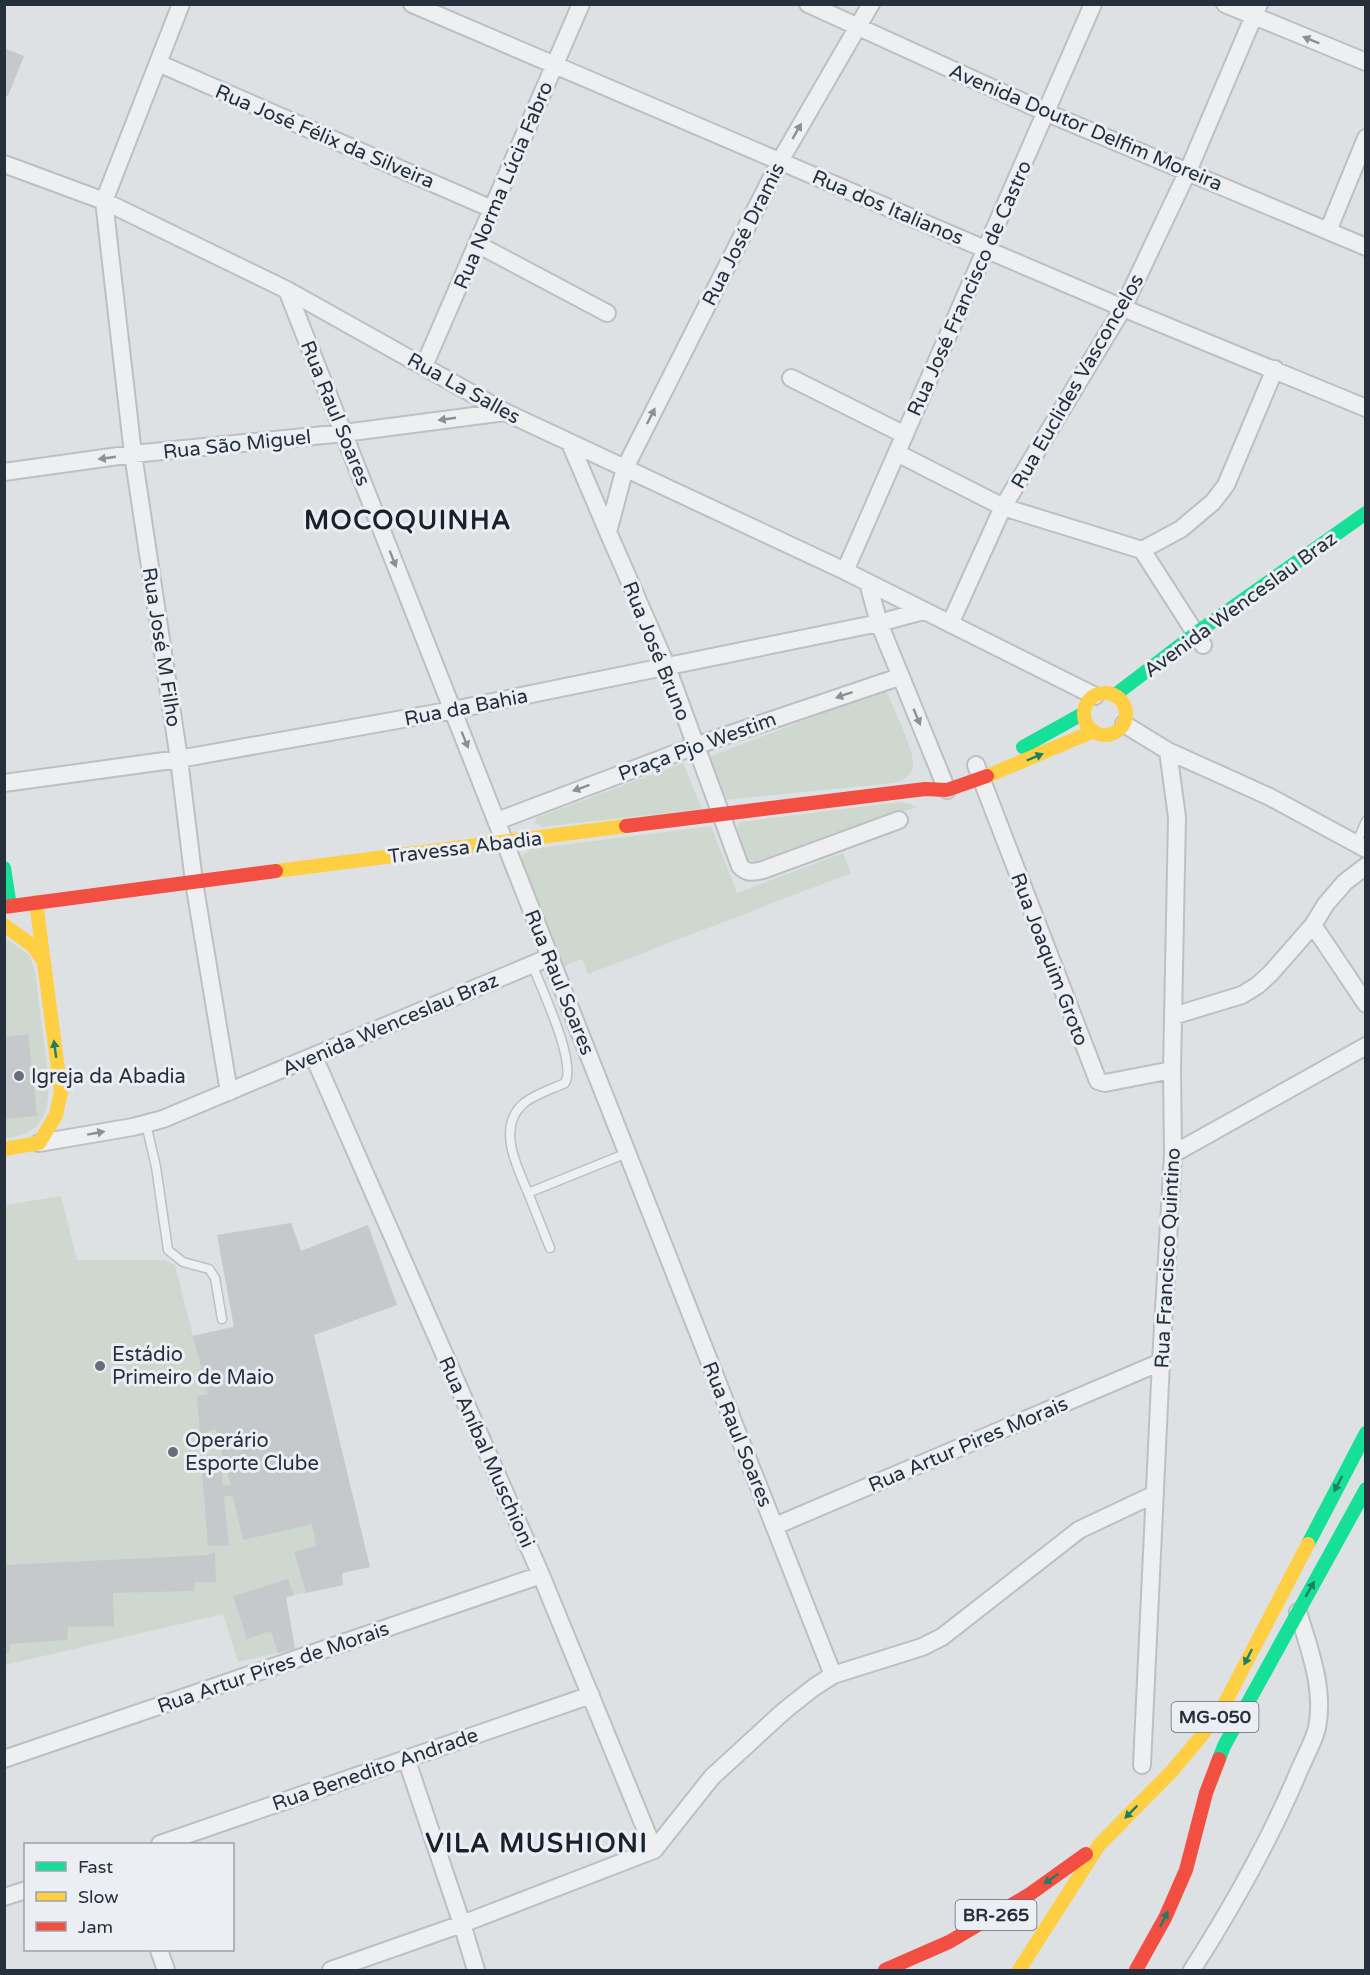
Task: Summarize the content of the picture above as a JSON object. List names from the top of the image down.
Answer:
{
  "streets": {
    "main road": [
      "Avenida Wenceslau Braz",
      "Travessa Abadia",
      "MG-050",
      "BR-265"
    ],
    "street": [
      "Avenida Doutor Delfim Moreira",
      "Rua José Félix da Silveira",
      "Rua Norma Lúcia Fabro",
      "Rua dos Italianos",
      "Rua José Dramis",
      "Rua José Francisco de Castro",
      "Rua Euclides Vasconcelos",
      "Rua La Salles",
      "Rua Raul Soares",
      "Rua São Miguel",
      "Rua José M Filho",
      "Rua José Bruno",
      "Rua da Bahia",
      "Praça Pjo Westim",
      "Rua Joaquim Groto",
      "Rua Francisco Quintino",
      "Rua Artur Pires Morais",
      "Rua Aníbal Muschioni",
      "Rua Artur Píres de Morais",
      "Rua Benedito Andrade"
    ]
  },
  "crossings": [
    ["Avenida Doutor Delfim Moreira", "Rua José Dramis"],
    ["Avenida Doutor Delfim Moreira", "Rua José Francisco de Castro"],
    ["Avenida Doutor Delfim Moreira", "Rua Euclides Vasconcelos"],
    ["Rua José Félix da Silveira", "Rua Norma Lúcia Fabro"],
    ["Rua Norma Lúcia Fabro", "Rua dos Italianos"],
    ["Rua Norma Lúcia Fabro", "Rua La Salles"],
    ["Rua dos Italianos", "Rua José Dramis"],
    ["Rua dos Italianos", "Rua José Francisco de Castro"],
    ["Rua dos Italianos", "Rua Euclides Vasconcelos"],
    ["Rua José Dramis", "Rua La Salles"],
    ["Rua José Francisco de Castro", "Rua La Salles"],
    ["Rua Euclides Vasconcelos", "Rua La Salles"],
    ["Rua La Salles", "Rua Raul Soares"],
    ["Rua La Salles", "Rua São Miguel"],
    ["Rua La Salles", "Avenida Wenceslau Braz"],
    ["Rua La Salles", "Rua José M Filho"],
    ["Rua La Salles", "Rua José Bruno"],
    ["Rua La Salles", "Rua da Bahia"],
    ["Rua Raul Soares", "Rua São Miguel"],
    ["Rua Raul Soares", "Avenida Wenceslau Braz"],
    ["Rua Raul Soares", "Rua da Bahia"],
    ["Rua Raul Soares", "Praça Pjo Westim"],
    ["Rua Raul Soares", "Travessa Abadia"],
    ["Rua Raul Soares", "Rua Artur Pires Morais"],
    ["Rua São Miguel", "Rua José M Filho"],
    ["Avenida Wenceslau Braz", "Rua José M Filho"],
    ["Avenida Wenceslau Braz", "Rua Aníbal Muschioni"],
    ["Rua José M Filho", "Rua da Bahia"],
    ["Rua José M Filho", "Travessa Abadia"],
    ["Rua José Bruno", "Rua da Bahia"],
    ["Rua José Bruno", "Praça Pjo Westim"],
    ["Rua José Bruno", "Travessa Abadia"],
    ["Travessa Abadia", "Rua Joaquim Groto"],
    ["Rua Joaquim Groto", "Rua Francisco Quintino"],
    ["Rua Francisco Quintino", "Rua Artur Pires Morais"],
    ["Rua Aníbal Muschioni", "Rua Artur Píres de Morais"],
    ["Rua Aníbal Muschioni", "Rua Benedito Andrade"],
    ["MG-050", "BR-265"]
  ],
  "one_way": ["Rua José Dramis", "Rua São Miguel", "Praça Pjo Westim"],
  "districts": ["MOCOQUINHA", "VILA MUSHIONI"],
  "places": ["Igreja da Abadia", "Estádio Primeiro de Maio", "Operário Esporte Clube"],
  "legend": ["Fast", "Slow", "Jam"]
}
